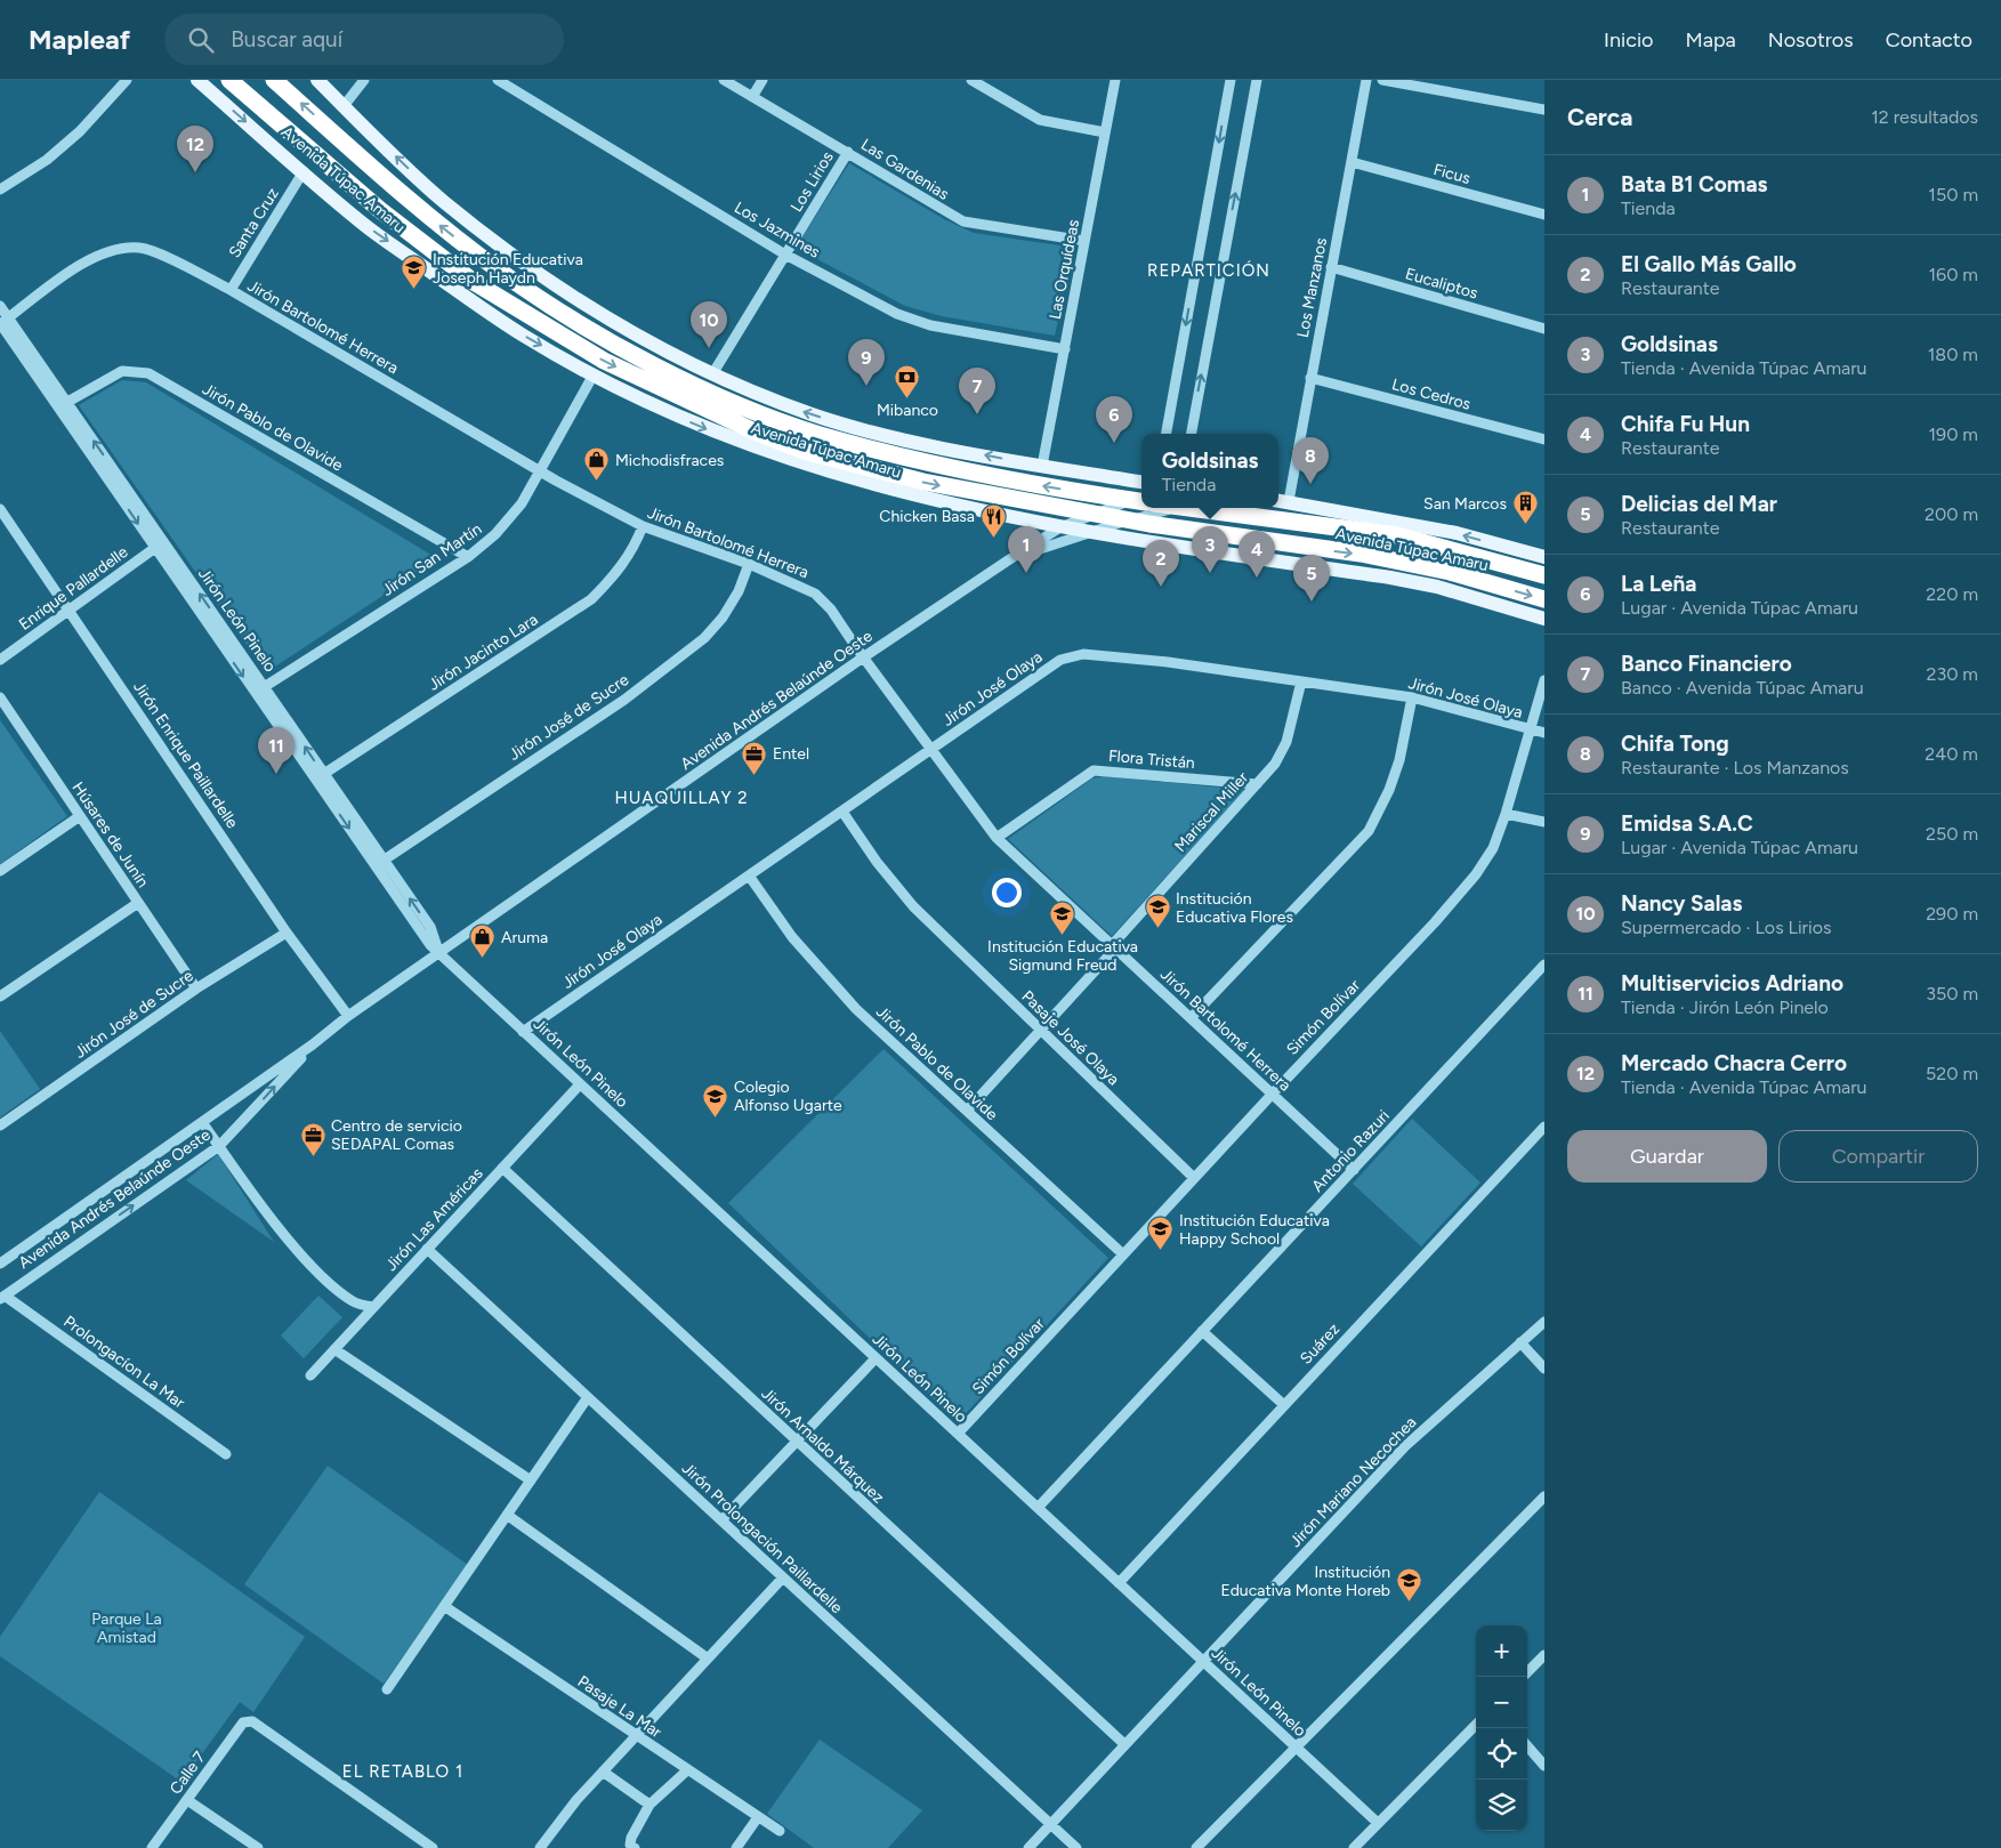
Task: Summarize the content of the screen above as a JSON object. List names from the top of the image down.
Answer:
{
  "streets": {
    "highway": ["Avenida Túpac Amaru"],
    "street": [
      "Las Gardenias",
      "Ficus",
      "Los Lirios",
      "Santa Cruz",
      "Los Jazmines",
      "Las Orquídeas",
      "Eucaliptos",
      "Los Manzanos",
      "Jirón Bartolomé Herrera",
      "Los Cedros",
      "Jirón Pablo de Olavide",
      "Jirón San Martín",
      "Enrique Pallardelle",
      "Jirón León Pinelo",
      "Jirón Jacinto Lara",
      "Jirón José Olaya",
      "Avenida Andrés Belaúnde Oeste",
      "Jirón José de Sucre",
      "Jirón Enrique Paillardelle",
      "Flora Tristán",
      "Mariscal Miller",
      "Húsares de Junín",
      "Simón Bolívar",
      "Pasaje José Olaya",
      "Antonio Razuri",
      "Jirón Las Américas",
      "Suárez",
      "Prolongacíon La Mar",
      "Jirón Arnaldo Márquez",
      "Jirón Mariano Necochea",
      "Jirón Prolongación Paillardelle",
      "Pasaje La Mar",
      "Calle 7"
    ]
  },
  "crossings": [
    ["Las Gardenias", "Los Lirios"],
    ["Las Gardenias", "Las Orquídeas"],
    ["Ficus", "Los Manzanos"],
    ["Avenida Túpac Amaru", "Los Lirios"],
    ["Avenida Túpac Amaru", "Santa Cruz"],
    ["Avenida Túpac Amaru", "Las Orquídeas"],
    ["Avenida Túpac Amaru", "Los Manzanos"],
    ["Avenida Túpac Amaru", "Jirón San Martín"],
    ["Avenida Túpac Amaru", "Avenida Andrés Belaúnde Oeste"],
    ["Los Lirios", "Los Jazmines"],
    ["Santa Cruz", "Jirón Bartolomé Herrera"],
    ["Los Jazmines", "Las Orquídeas"],
    ["Eucaliptos", "Los Manzanos"],
    ["Los Manzanos", "Los Cedros"],
    ["Jirón Bartolomé Herrera", "Jirón San Martín"],
    ["Jirón Bartolomé Herrera", "Jirón León Pinelo"],
    ["Jirón Bartolomé Herrera", "Jirón Jacinto Lara"],
    ["Jirón Bartolomé Herrera", "Jirón José Olaya"],
    ["Jirón Bartolomé Herrera", "Avenida Andrés Belaúnde Oeste"],
    ["Jirón Bartolomé Herrera", "Jirón José de Sucre"],
    ["Jirón Bartolomé Herrera", "Flora Tristán"],
    ["Jirón Bartolomé Herrera", "Mariscal Miller"],
    ["Jirón Bartolomé Herrera", "Simón Bolívar"],
    ["Jirón Bartolomé Herrera", "Antonio Razuri"],
    ["Jirón Pablo de Olavide", "Jirón San Martín"],
    ["Jirón Pablo de Olavide", "Jirón León Pinelo"],
    ["Jirón Pablo de Olavide", "Jirón José Olaya"],
    ["Jirón Pablo de Olavide", "Mariscal Miller"],
    ["Jirón Pablo de Olavide", "Simón Bolívar"],
    ["Jirón San Martín", "Jirón León Pinelo"],
    ["Enrique Pallardelle", "Jirón León Pinelo"],
    ["Enrique Pallardelle", "Jirón Enrique Paillardelle"],
    ["Jirón León Pinelo", "Jirón Jacinto Lara"],
    ["Jirón León Pinelo", "Jirón José Olaya"],
    ["Jirón León Pinelo", "Avenida Andrés Belaúnde Oeste"],
    ["Jirón León Pinelo", "Jirón José de Sucre"],
    ["Jirón León Pinelo", "Simón Bolívar"],
    ["Jirón León Pinelo", "Antonio Razuri"],
    ["Jirón León Pinelo", "Jirón Las Américas"],
    ["Jirón León Pinelo", "Suárez"],
    ["Jirón León Pinelo", "Jirón Mariano Necochea"],
    ["Jirón José Olaya", "Mariscal Miller"],
    ["Jirón José Olaya", "Simón Bolívar"],
    ["Jirón José Olaya", "Pasaje José Olaya"],
    ["Avenida Andrés Belaúnde Oeste", "Jirón Enrique Paillardelle"],
    ["Avenida Andrés Belaúnde Oeste", "Prolongacíon La Mar"],
    ["Jirón José de Sucre", "Jirón Enrique Paillardelle"],
    ["Jirón José de Sucre", "Húsares de Junín"],
    ["Flora Tristán", "Mariscal Miller"],
    ["Mariscal Miller", "Pasaje José Olaya"],
    ["Simón Bolívar", "Pasaje José Olaya"],
    ["Jirón Las Américas", "Jirón Arnaldo Márquez"],
    ["Jirón Las Américas", "Jirón Prolongación Paillardelle"],
    ["Jirón Arnaldo Márquez", "Jirón Mariano Necochea"],
    ["Jirón Mariano Necochea", "Jirón Prolongación Paillardelle"]
  ],
  "districts": ["REPARTICIÓN", "HUAQUILLAY 2", "EL RETABLO 1"],
  "parks": ["Parque La Amistad"],
  "places": {
    "school or university": [
      "Institución Educativa Joseph Haydn",
      "Institución Educativa Flores",
      "Institución Educativa Sigmund Freud",
      "Colegio Alfonso Ugarte",
      "Institución Educativa Happy School",
      "Institución Educativa Monte Horeb"
    ],
    "bank": ["Mibanco"],
    "shop": ["Michodisfraces", "Aruma"],
    "building": ["San Marcos"],
    "restaurant": ["Chicken Basa"],
    "office": ["Entel", "Centro de servicio SEDAPAL Comas"]
  },
  "page": {
    "header": "Mapleaf",
    "search": "Buscar aquí",
    "nav": [
      "Inicio",
      "Mapa",
      "Nosotros",
      "Contacto"
    ],
    "heading": ["Cerca", "12 resultados"],
    "pins": [
      "12",
      "10",
      "9",
      "7",
      "6",
      "8",
      "1",
      "3",
      "4",
      "2",
      "5",
      "11"
    ],
    "list": [
      {
        "mark": "1",
        "name": "Bata B1 Comas",
        "note": "Tienda",
        "value": "150 m"
      },
      {
        "mark": "2",
        "name": "El Gallo Más Gallo",
        "note": "Restaurante",
        "value": "160 m"
      },
      {
        "mark": "3",
        "name": "Goldsinas",
        "note": "Tienda · Avenida Túpac Amaru",
        "value": "180 m"
      },
      {
        "mark": "4",
        "name": "Chifa Fu Hun",
        "note": "Restaurante",
        "value": "190 m"
      },
      {
        "mark": "5",
        "name": "Delicias del Mar",
        "note": "Restaurante",
        "value": "200 m"
      },
      {
        "mark": "6",
        "name": "La Leña",
        "note": "Lugar · Avenida Túpac Amaru",
        "value": "220 m"
      },
      {
        "mark": "7",
        "name": "Banco Financiero",
        "note": "Banco · Avenida Túpac Amaru",
        "value": "230 m"
      },
      {
        "mark": "8",
        "name": "Chifa Tong",
        "note": "Restaurante · Los Manzanos",
        "value": "240 m"
      },
      {
        "mark": "9",
        "name": "Emidsa S.A.C",
        "note": "Lugar · Avenida Túpac Amaru",
        "value": "250 m"
      },
      {
        "mark": "10",
        "name": "Nancy Salas",
        "note": "Supermercado · Los Lirios",
        "value": "290 m"
      },
      {
        "mark": "11",
        "name": "Multiservicios Adriano",
        "note": "Tienda · Jirón León Pinelo",
        "value": "350 m"
      },
      {
        "mark": "12",
        "name": "Mercado Chacra Cerro",
        "note": "Tienda · Avenida Túpac Amaru",
        "value": "520 m"
      }
    ],
    "popup": ["Goldsinas", "Tienda"],
    "buttons": ["Guardar", "Compartir"],
    "map_buttons": ["+", "−"]
  }
}
